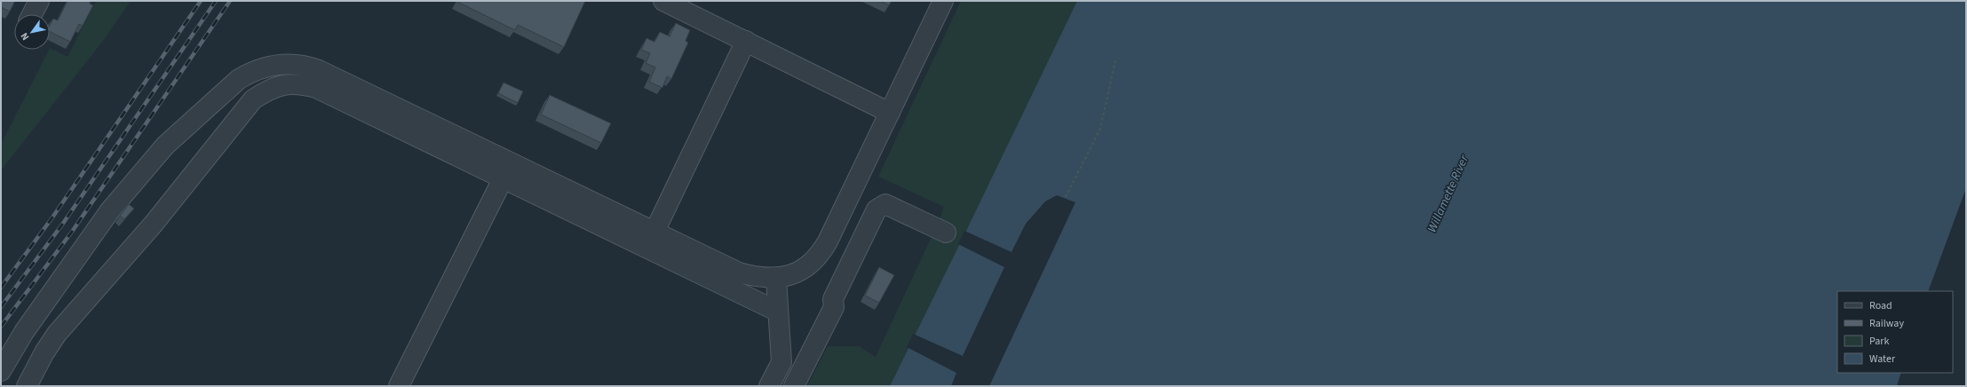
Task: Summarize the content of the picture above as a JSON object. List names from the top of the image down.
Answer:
{
  "water": ["Willamette River"],
  "legend": [
    "Road",
    "Railway",
    "Park",
    "Water"
  ],
  "north": "bottom left"
}
